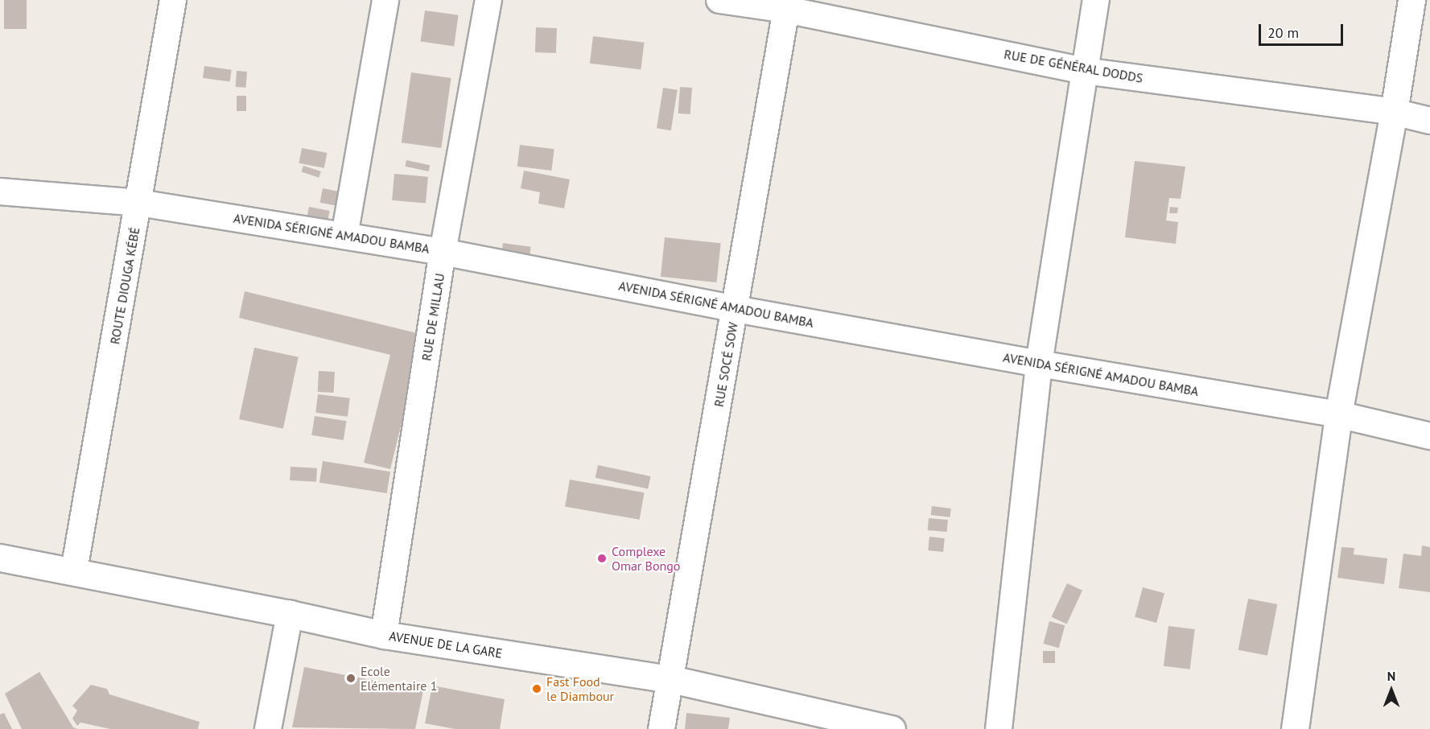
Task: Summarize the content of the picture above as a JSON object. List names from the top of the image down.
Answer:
{
  "streets": {
    "street": [
      "RUE DE GÉNÉRAL DODDS",
      "AVENIDA SÉRIGNÉ AMADOU BAMBA",
      "ROUTE DIOUGA KÉBÉ",
      "RUE DE MILLAU",
      "RUE SOCÉ SOW",
      "AVENUE DE LA GARE"
    ]
  },
  "crossings": [
    ["RUE DE GÉNÉRAL DODDS", "RUE SOCÉ SOW"],
    ["AVENIDA SÉRIGNÉ AMADOU BAMBA", "ROUTE DIOUGA KÉBÉ"],
    ["AVENIDA SÉRIGNÉ AMADOU BAMBA", "RUE DE MILLAU"],
    ["AVENIDA SÉRIGNÉ AMADOU BAMBA", "RUE SOCÉ SOW"],
    ["ROUTE DIOUGA KÉBÉ", "AVENUE DE LA GARE"],
    ["RUE DE MILLAU", "AVENUE DE LA GARE"],
    ["RUE SOCÉ SOW", "AVENUE DE LA GARE"]
  ],
  "places": ["Complexe Omar Bongo", "Ecole Elémentaire 1", "Fast Food le Diambour"],
  "scale_bar": "20 m",
  "north": "top"
}
